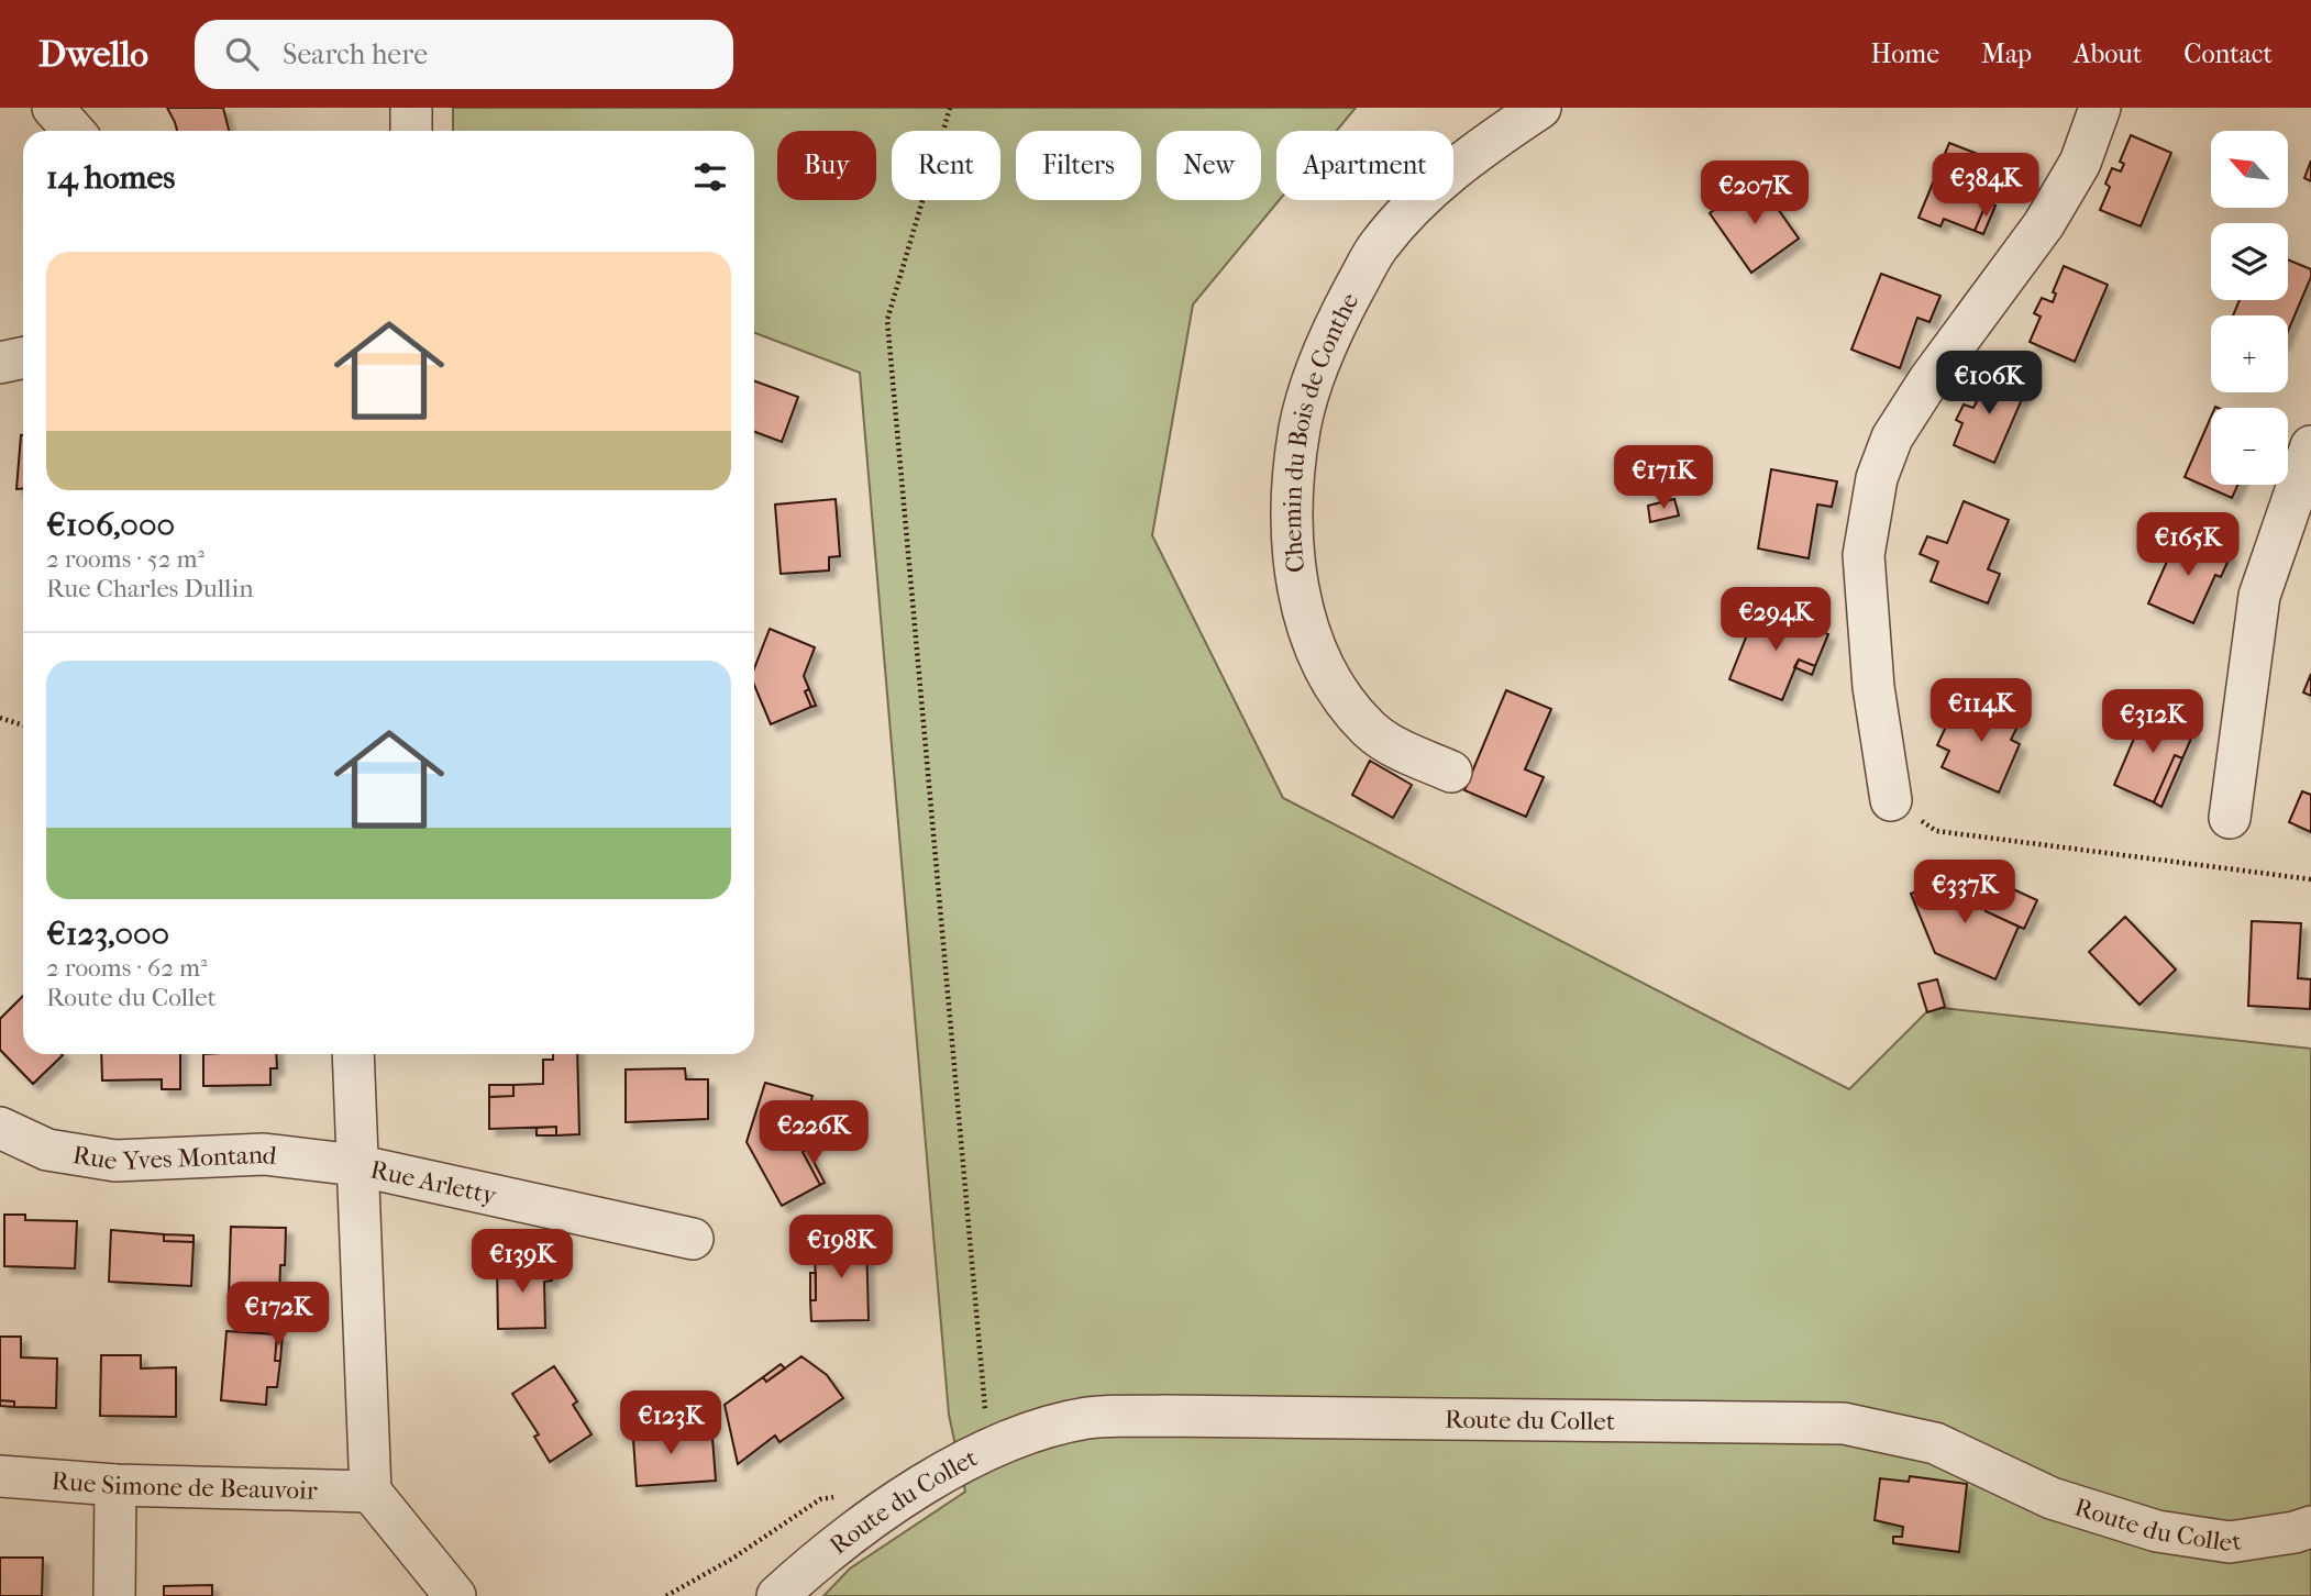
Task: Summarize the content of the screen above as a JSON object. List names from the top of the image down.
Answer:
{
  "streets": {
    "street": [
      "Chemin du Bois de Conthe",
      "Rue Yves Montand",
      "Rue Arletty",
      "Route du Collet",
      "Rue Simone de Beauvoir"
    ]
  },
  "crossings": [
    ["Rue Yves Montand", "Rue Arletty"]
  ],
  "north": "top left",
  "page": {
    "header": "Dwello",
    "search": "Search here",
    "nav": [
      "Home",
      "Map",
      "About",
      "Contact"
    ],
    "map_buttons": ["+", "−"],
    "chip": [
      "Buy",
      "Rent",
      "Filters",
      "New",
      "Apartment"
    ],
    "heading": "14 homes",
    "price": [
      "€384K",
      "€207K",
      "€106K",
      "€171K",
      "€165K",
      "€294K",
      "€114K",
      "€312K",
      "€337K",
      "€226K",
      "€198K",
      "€139K",
      "€172K",
      "€123K"
    ],
    "list": [
      {
        "name": "€106,000",
        "note": "2 rooms · 52 m² · Rue Charles Dullin"
      },
      {
        "name": "€123,000",
        "note": "2 rooms · 62 m² · Route du Collet"
      }
    ]
  }
}
